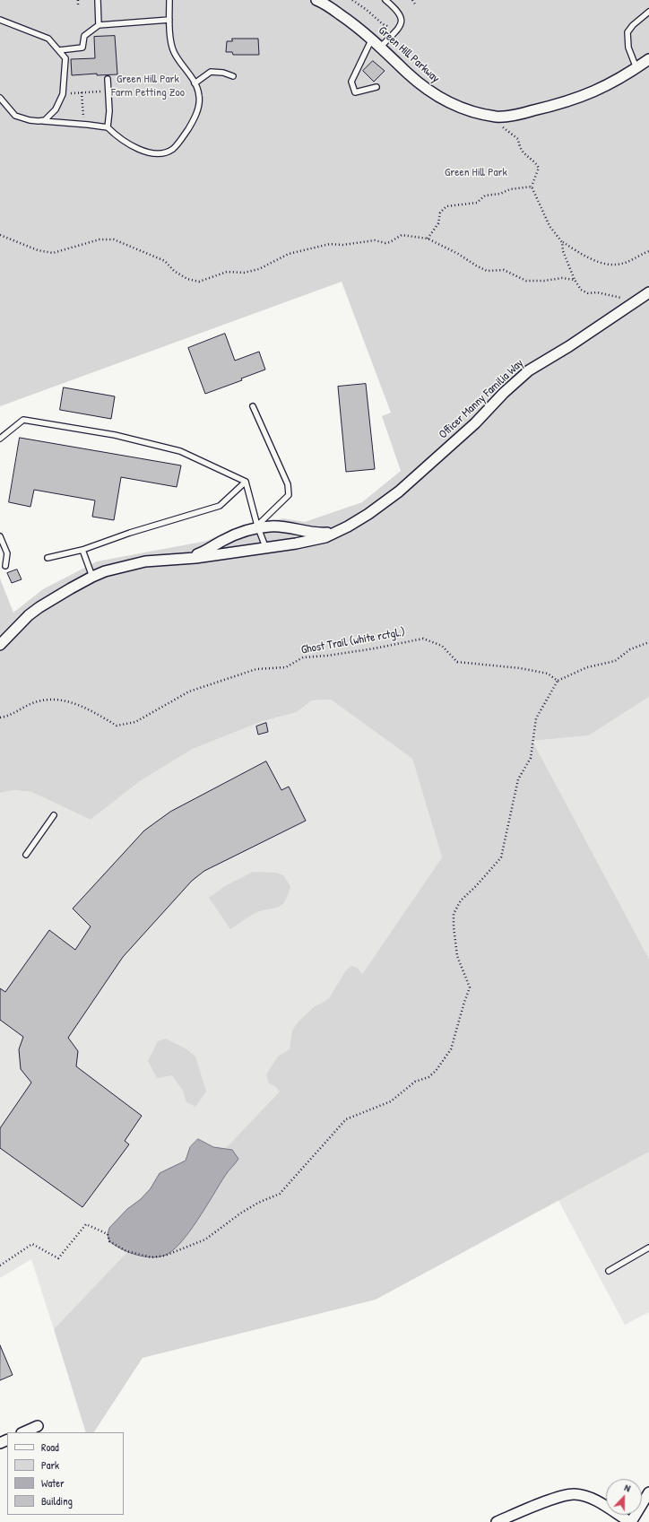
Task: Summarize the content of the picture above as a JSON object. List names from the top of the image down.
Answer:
{
  "streets": {
    "street": ["Green Hill Parkway", "Officer Manny Familia Way"],
    "path": ["Ghost Trail (white rctgl.)"]
  },
  "parks": ["Green Hill Park Farm Petting Zoo", "Green Hill Park"],
  "legend": [
    "Road",
    "Park",
    "Water",
    "Building"
  ],
  "north": "top"
}
